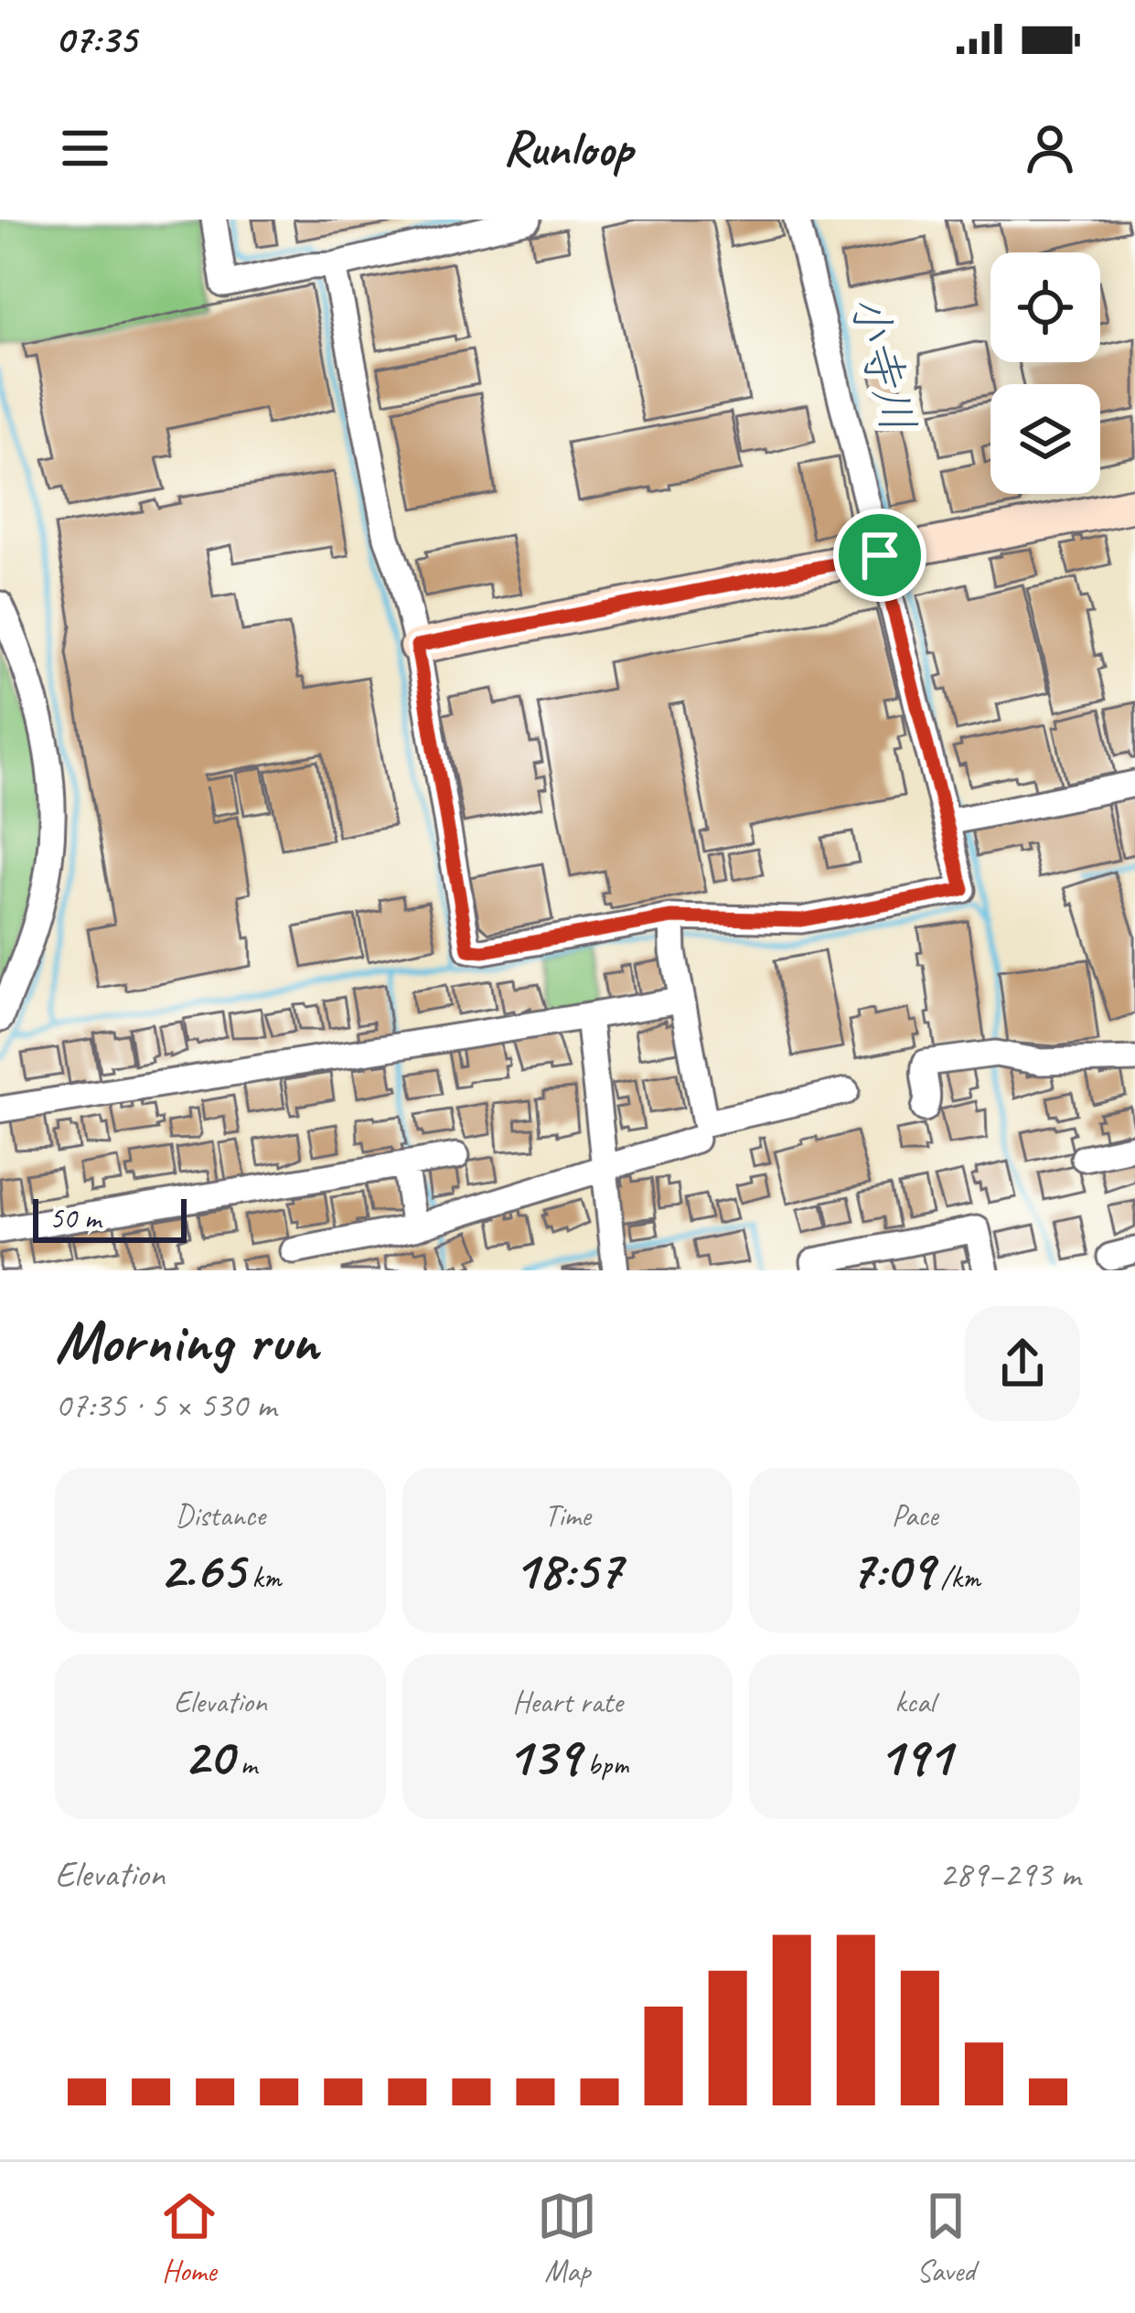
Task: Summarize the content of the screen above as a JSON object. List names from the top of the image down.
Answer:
{
  "water": ["小寺川"],
  "scale_bar": "50 m",
  "page": {
    "status": "07:35",
    "header": "Runloop",
    "scale": "50 m",
    "heading": ["Morning run", "07:35 · 5 × 530 m"],
    "stats": [
      ["Distance", "2.65 km"],
      ["Time", "18:57"],
      ["Pace", "7:09 /km"],
      ["Elevation", "20 m"],
      ["Heart rate", "139 bpm"],
      ["kcal", "191"]
    ],
    "chart": ["Elevation", "289–293 m"],
    "tabs": ["Home", "Map", "Saved"]
  }
}
